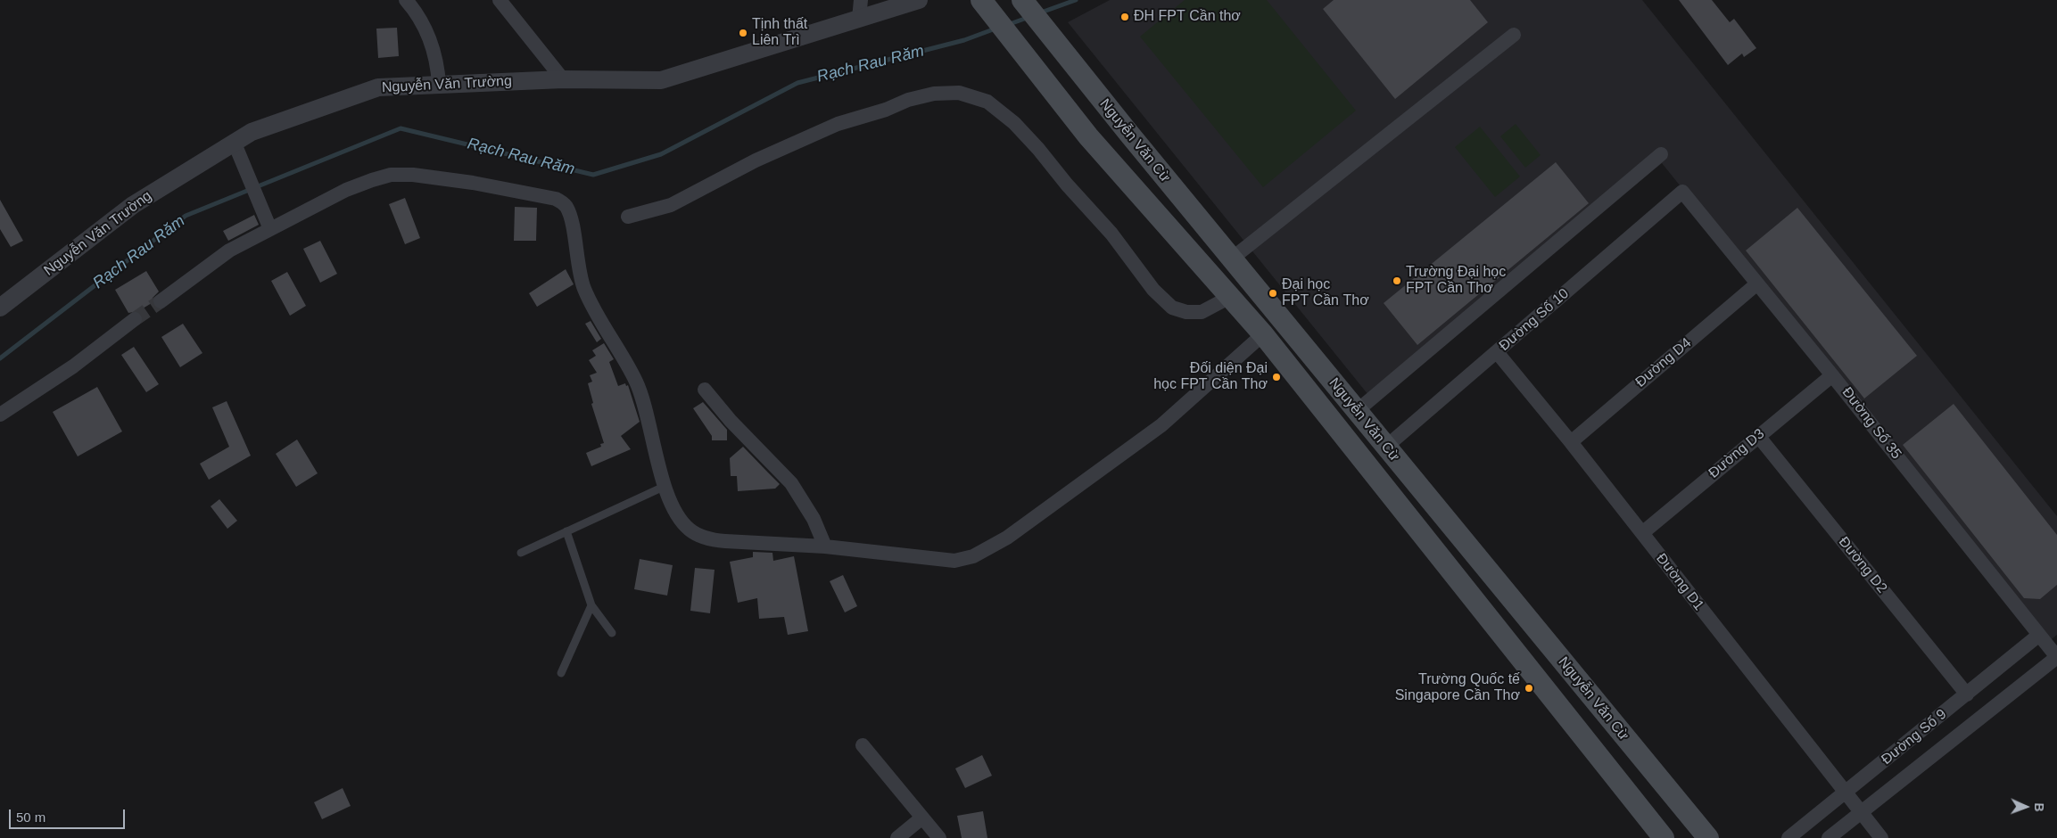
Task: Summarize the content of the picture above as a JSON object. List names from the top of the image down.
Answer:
{
  "streets": {
    "main road": ["Nguyễn Văn Cừ"],
    "street": [
      "Nguyễn Văn Trường",
      "Đường Số 10",
      "Đường D4",
      "Đường Số 35",
      "Đường D3",
      "Đường D2",
      "Đường D1",
      "Đường Số 9"
    ]
  },
  "crossings": [
    ["Nguyễn Văn Cừ", "Đường Số 10"],
    ["Đường Số 10", "Đường Số 35"],
    ["Đường Số 10", "Đường D1"],
    ["Đường D4", "Đường Số 35"],
    ["Đường D4", "Đường D1"],
    ["Đường Số 35", "Đường D3"],
    ["Đường Số 35", "Đường Số 9"],
    ["Đường D3", "Đường D2"],
    ["Đường D3", "Đường D1"],
    ["Đường D2", "Đường Số 9"],
    ["Đường D1", "Đường Số 9"]
  ],
  "water": ["Rạch Rau Răm"],
  "places": [
    "ĐH FPT Cần thơ",
    "Tịnh thất Liên Trì",
    "Trường Đại học FPT Cần Thơ",
    "Đại học FPT Cần Thơ",
    "Đối diện Đại học FPT Cần Thơ",
    "Trường Quốc tế Singapore Cần Thơ"
  ],
  "scale_bar": "50 m",
  "north": "right"
}
